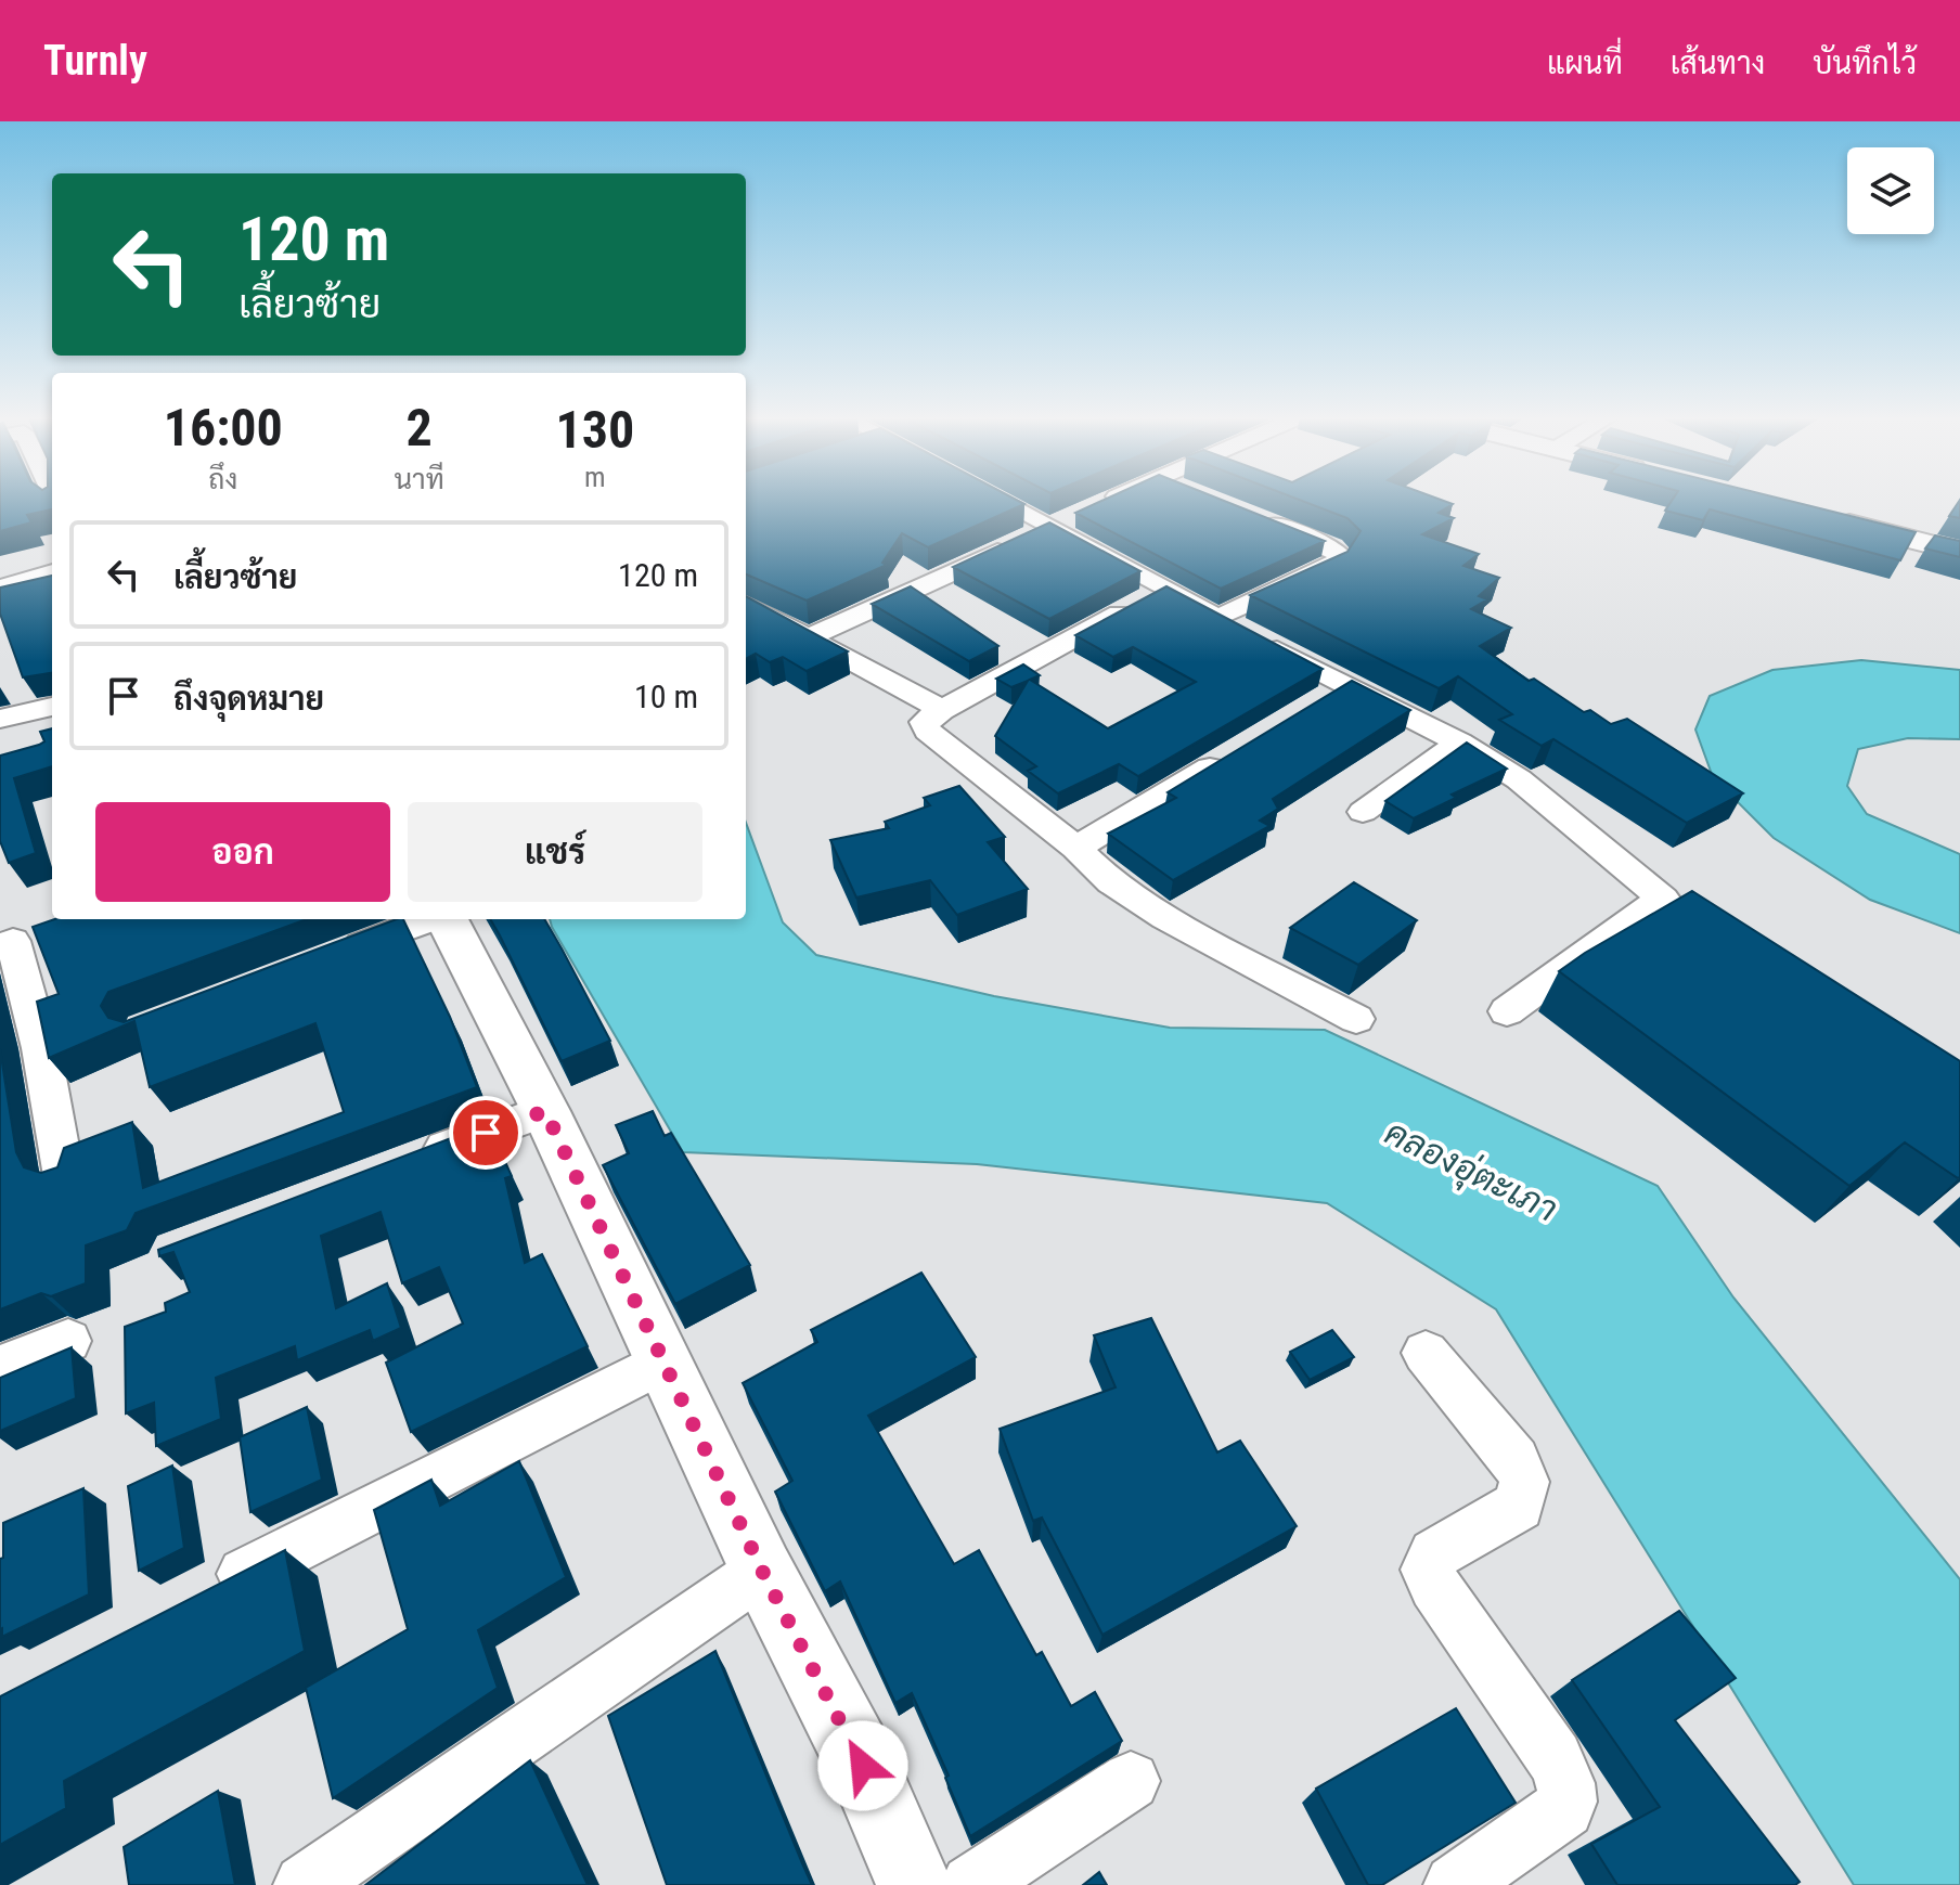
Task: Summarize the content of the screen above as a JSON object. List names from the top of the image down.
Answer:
{
  "water": ["คลองอุ่ตะเภา"],
  "page": {
    "header": "Turnly",
    "nav": ["แผนที่", "เส้นทาง", "บันทึกไว้"],
    "turn": ["120 m", "เลี้ยวซ้าย"],
    "eta": [
      "16:00",
      "ถึง",
      "2",
      "นาที",
      "130",
      "m"
    ],
    "list": [
      {
        "name": "เลี้ยวซ้าย",
        "value": "120 m"
      },
      {
        "name": "ถึงจุดหมาย",
        "value": "10 m"
      }
    ],
    "buttons": ["ออก", "แชร์"]
  }
}
